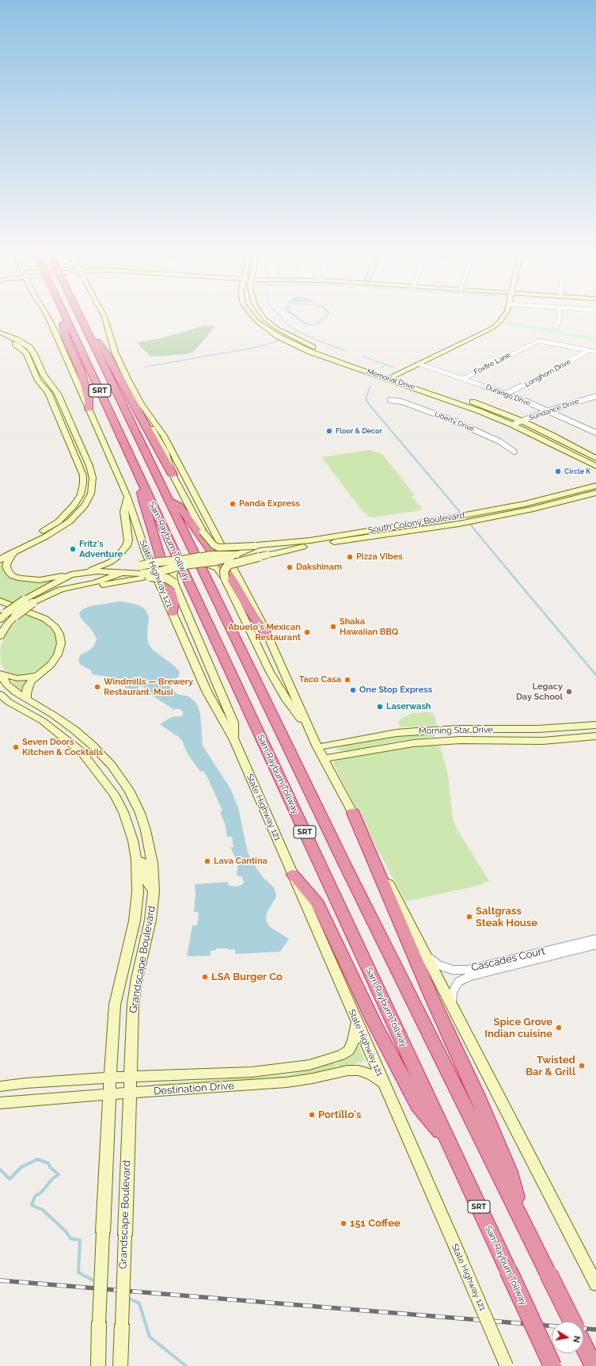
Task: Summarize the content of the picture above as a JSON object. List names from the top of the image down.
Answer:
{
  "streets": {
    "highway": ["SRT", "Sam Rayburn Tollway"],
    "main road": [
      "Memorial Drive",
      "South Colony Boulevard",
      "State Highway 121",
      "Morning Star Drive",
      "Grandscape Boulevard",
      "Destination Drive"
    ],
    "street": [
      "Foxfire Lane",
      "Longhorn Drive",
      "Durango Drive",
      "Sundance Drive",
      "Liberty Drive",
      "Cascades Court"
    ]
  },
  "crossings": [
    ["Foxfire Lane", "Longhorn Drive"],
    ["Foxfire Lane", "Durango Drive"],
    ["Longhorn Drive", "Durango Drive"],
    ["Memorial Drive", "Sundance Drive"],
    ["Durango Drive", "Sundance Drive"],
    ["State Highway 121", "Destination Drive"],
    ["Grandscape Boulevard", "Destination Drive"]
  ],
  "places": [
    "Floor & Decor",
    "Circle K",
    "Panda Express",
    "Fritz's Adventure",
    "Pizza Vibes",
    "Dakshinam",
    "Shaka Hawaiian BBQ",
    "Abuelo's Mexican Restaurant",
    "Taco Casa",
    "Windmills — Brewery. Restaurant. Musi",
    "One Stop Express",
    "Legacy Day School",
    "Laserwash",
    "Seven Doors Kitchen & Cocktails",
    "Lava Cantina",
    "Saltgrass Steak House",
    "LSA Burger Co",
    "Spice Grove Indian cuisine",
    "Twisted Bar & Grill",
    "Portillo's",
    "151 Coffee"
  ],
  "north": "right"
}
